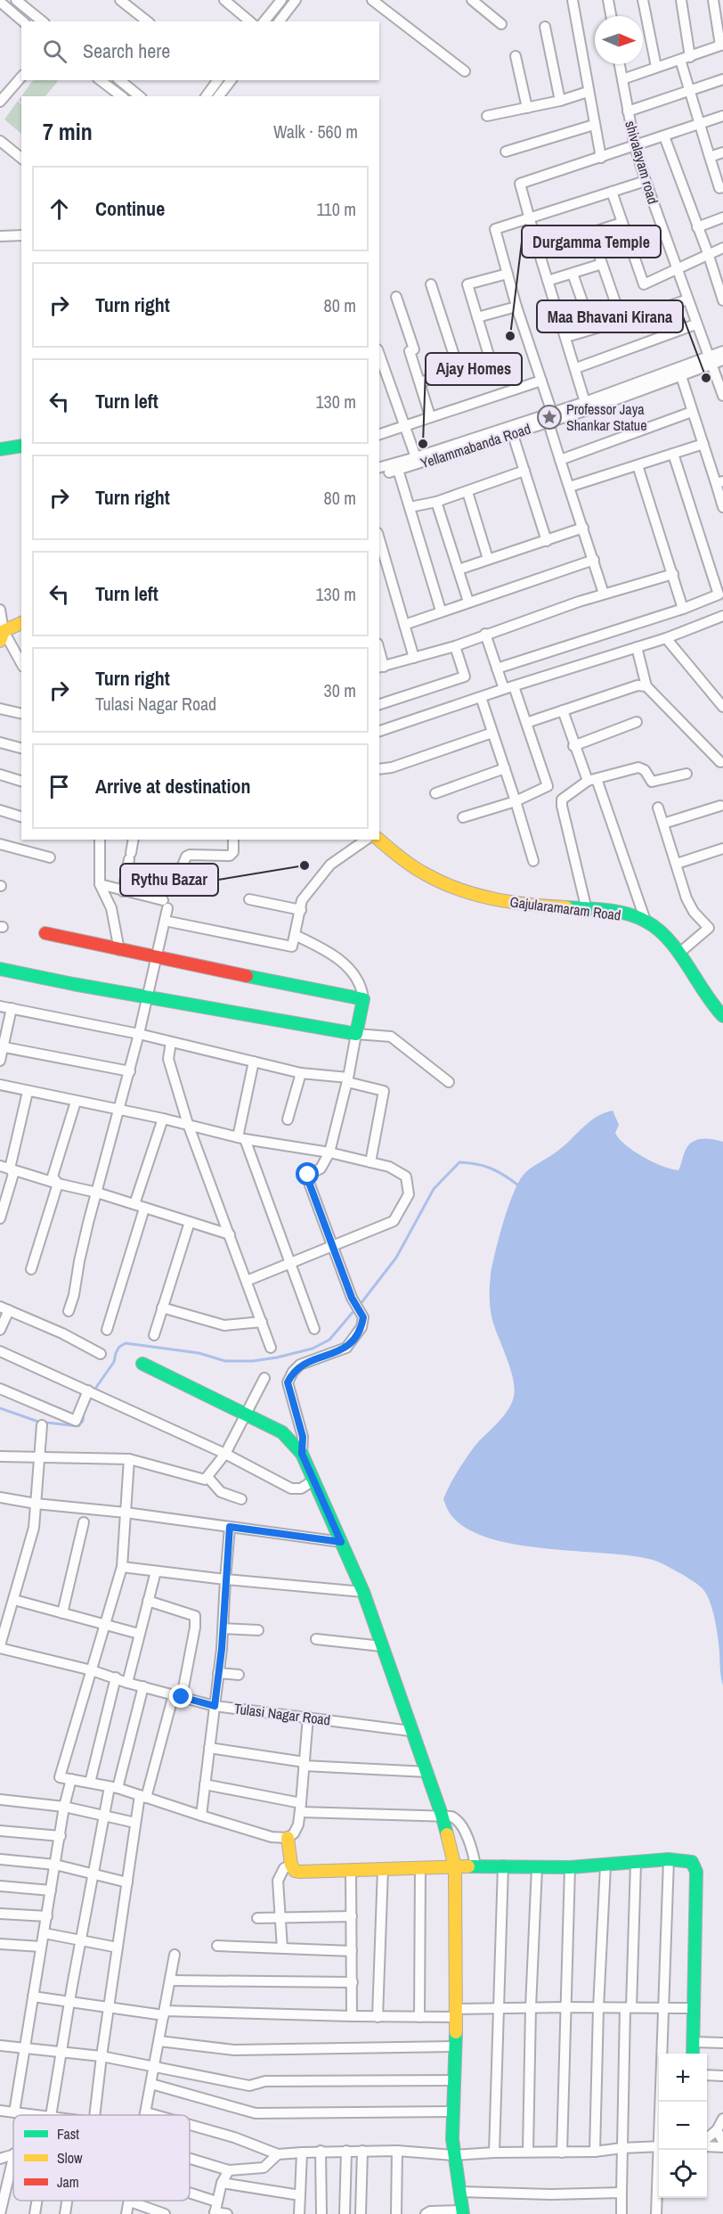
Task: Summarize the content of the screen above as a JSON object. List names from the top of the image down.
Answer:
{
  "streets": {
    "street": [
      "shivalayam road",
      "Yellammabanda Road",
      "Gajularamaram Road",
      "Tulasi Nagar Road"
    ]
  },
  "crossings": [
    ["shivalayam road", "Yellammabanda Road"]
  ],
  "places": {
    "other": [
      "Durgamma Temple",
      "Maa Bhavani Kirana",
      "Ajay Homes",
      "Rythu Bazar"
    ],
    "place": ["Professor Jaya Shankar Statue"]
  },
  "legend": ["Fast", "Slow", "Jam"],
  "north": "right",
  "page": {
    "search": "Search here",
    "heading": ["7 min", "Walk · 560 m"],
    "list": [
      ["Continue", "110 m"],
      ["Turn right", "80 m"],
      ["Turn left", "130 m"],
      ["Turn right", "80 m"],
      ["Turn left", "130 m"],
      ["Turn right", "Tulasi Nagar Road", "30 m"],
      "Arrive at destination"
    ],
    "map_buttons": ["+", "−"]
  }
}
